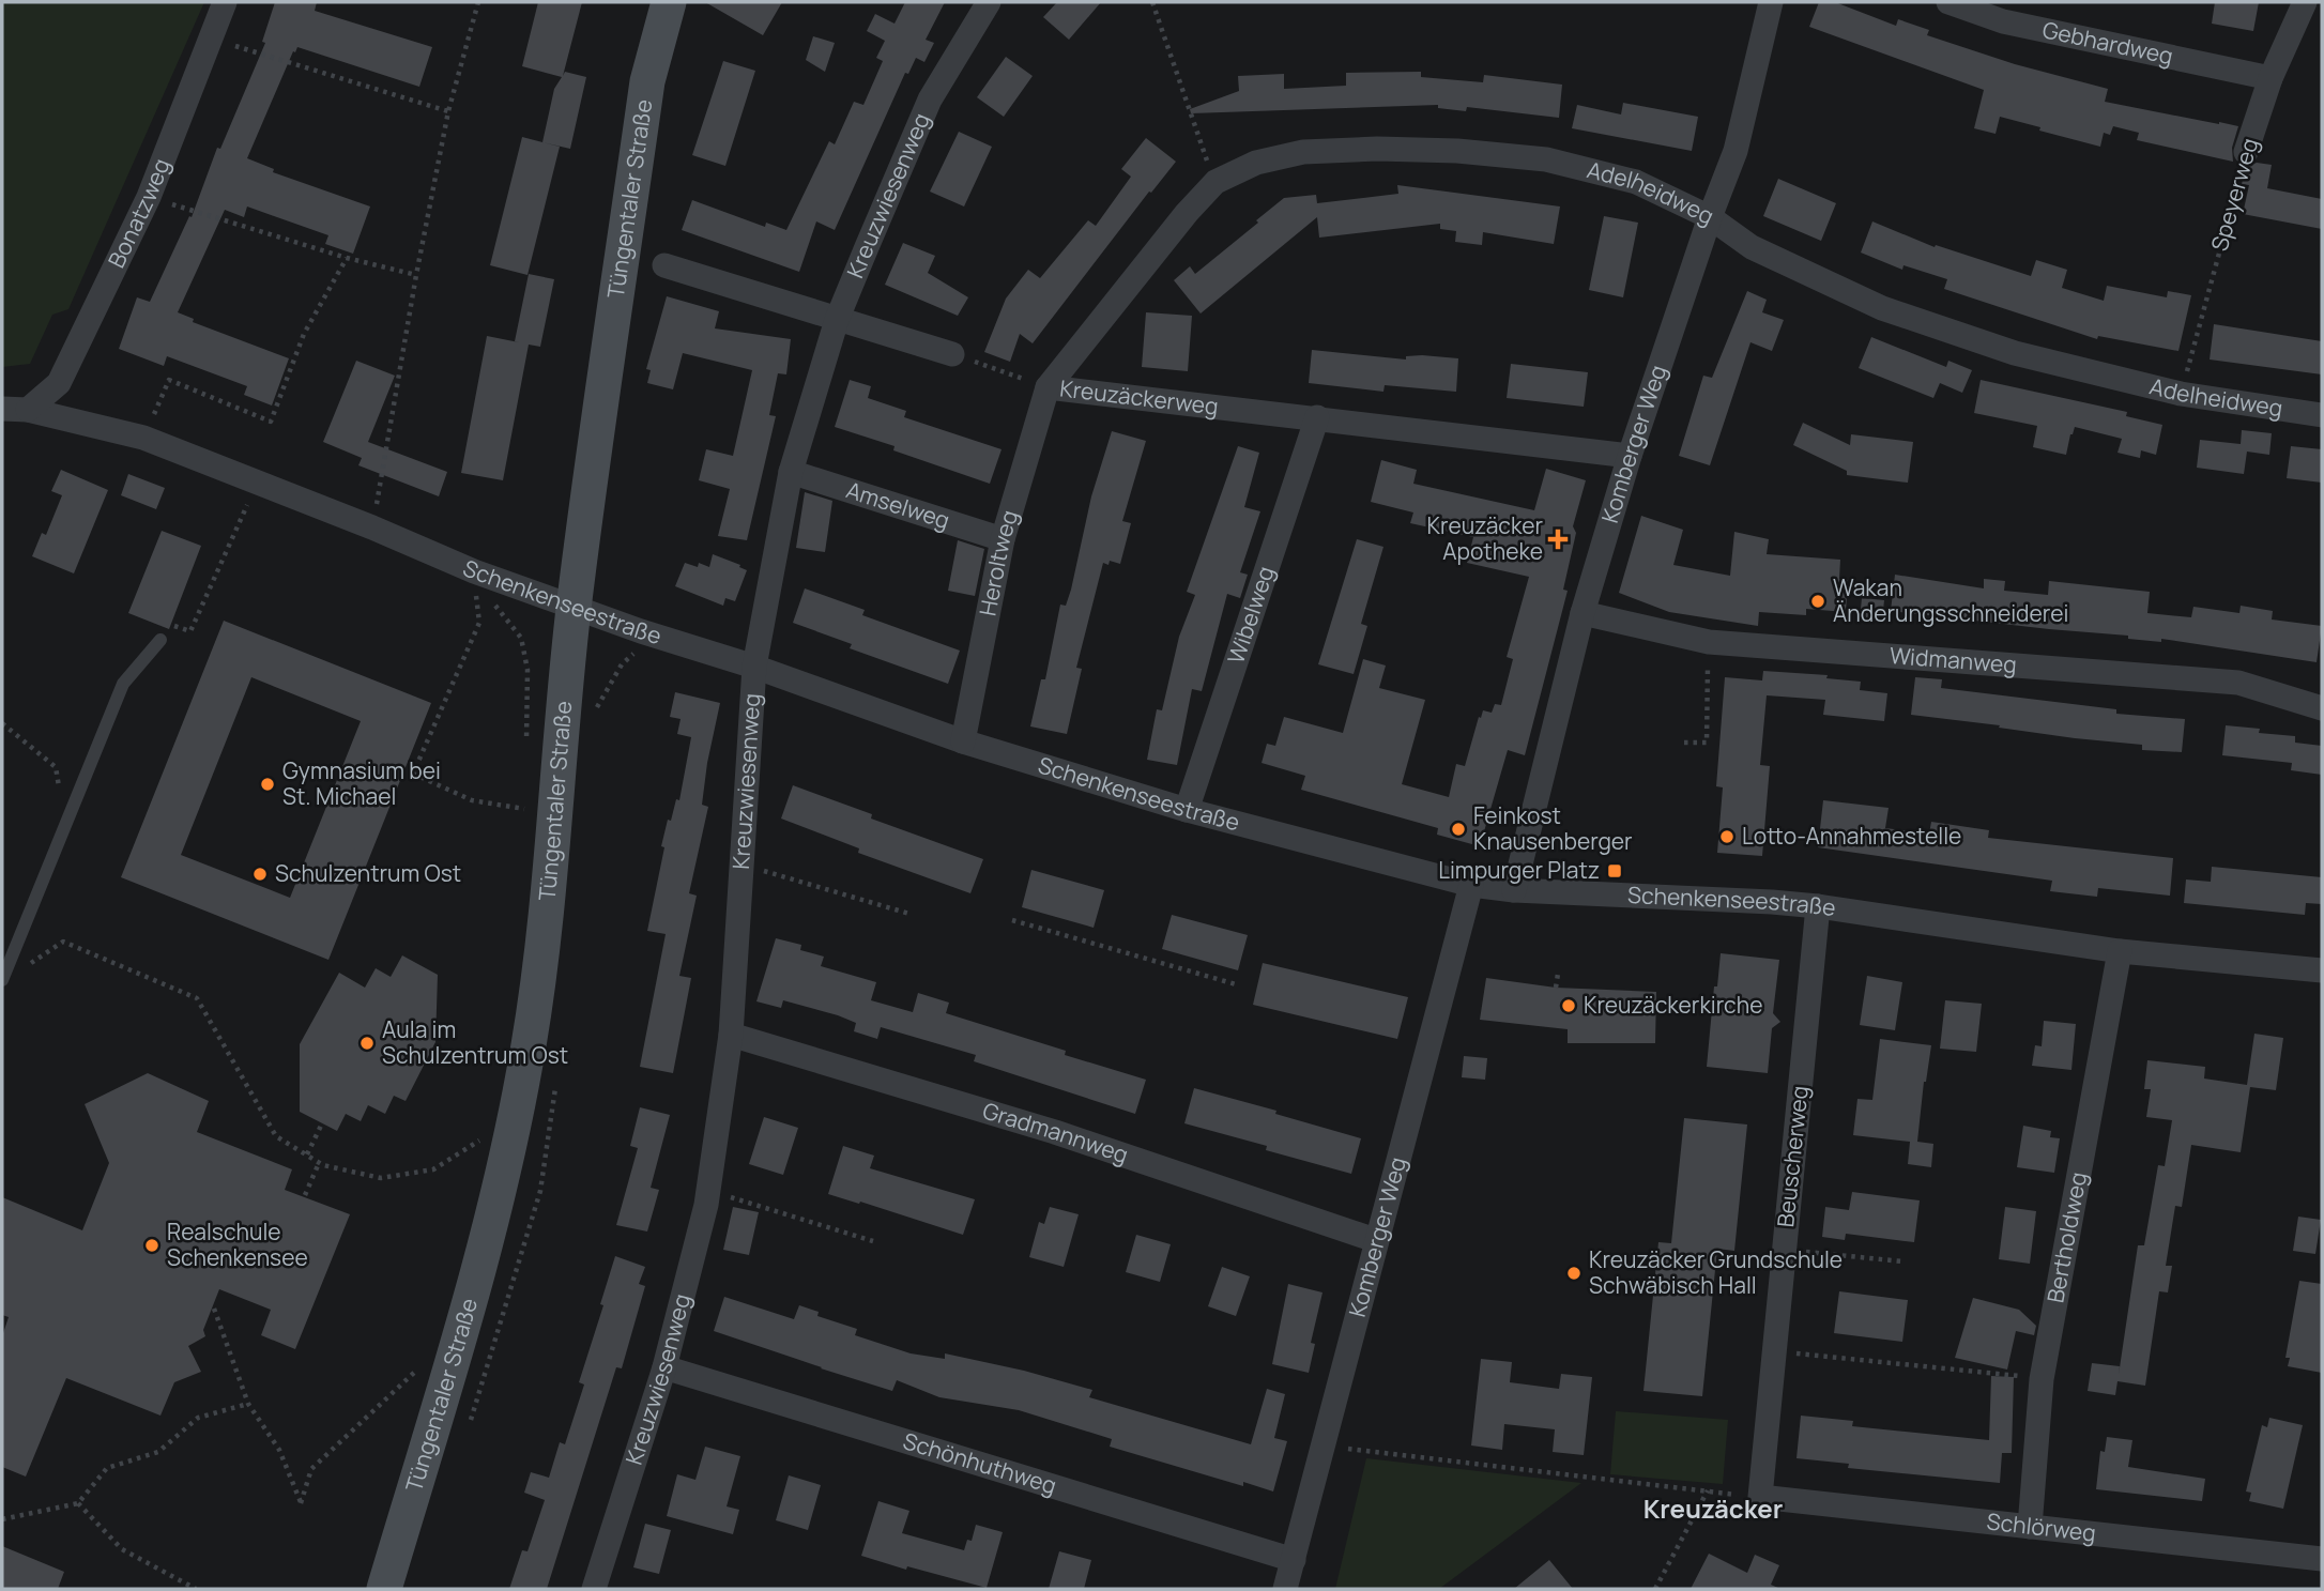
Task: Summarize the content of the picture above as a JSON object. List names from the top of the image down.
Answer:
{
  "streets": {
    "street": [
      "Gebhardweg",
      "Speyerweg",
      "Kreuzwiesenweg",
      "Adelheidweg",
      "Tüngentaler Straße",
      "Bonatzweg",
      "Kreuzäckerweg",
      "Komberger Weg",
      "Amselweg",
      "Heroltweg",
      "Schenkenseestraße",
      "Wibelweg",
      "Widmanweg",
      "Gradmannweg",
      "Beuscherweg",
      "Bertholdweg",
      "Schönhuthweg",
      "Schlörweg"
    ]
  },
  "crossings": [
    ["Gebhardweg", "Speyerweg"],
    ["Speyerweg", "Adelheidweg"],
    ["Kreuzwiesenweg", "Amselweg"],
    ["Kreuzwiesenweg", "Schenkenseestraße"],
    ["Kreuzwiesenweg", "Gradmannweg"],
    ["Kreuzwiesenweg", "Schönhuthweg"],
    ["Adelheidweg", "Kreuzäckerweg"],
    ["Adelheidweg", "Komberger Weg"],
    ["Adelheidweg", "Heroltweg"],
    ["Tüngentaler Straße", "Schenkenseestraße"],
    ["Bonatzweg", "Schenkenseestraße"],
    ["Kreuzäckerweg", "Komberger Weg"],
    ["Kreuzäckerweg", "Heroltweg"],
    ["Kreuzäckerweg", "Wibelweg"],
    ["Komberger Weg", "Schenkenseestraße"],
    ["Komberger Weg", "Widmanweg"],
    ["Komberger Weg", "Gradmannweg"],
    ["Komberger Weg", "Schönhuthweg"],
    ["Amselweg", "Heroltweg"],
    ["Heroltweg", "Schenkenseestraße"],
    ["Schenkenseestraße", "Wibelweg"],
    ["Schenkenseestraße", "Beuscherweg"],
    ["Schenkenseestraße", "Bertholdweg"],
    ["Beuscherweg", "Schlörweg"],
    ["Bertholdweg", "Schlörweg"]
  ],
  "districts": ["Kreuzäcker"],
  "places": {
    "health": ["Kreuzäcker Apotheke"],
    "other": [
      "Wakan Änderungsschneiderei",
      "Gymnasium bei St. Michael",
      "Feinkost Knausenberger",
      "Lotto-Annahmestelle",
      "Schulzentrum Ost",
      "Kreuzäckerkirche",
      "Aula im Schulzentrum Ost",
      "Realschule Schenkensee",
      "Kreuzäcker Grundschule Schwäbisch Hall"
    ],
    "transit": ["Limpurger Platz"]
  }
}
